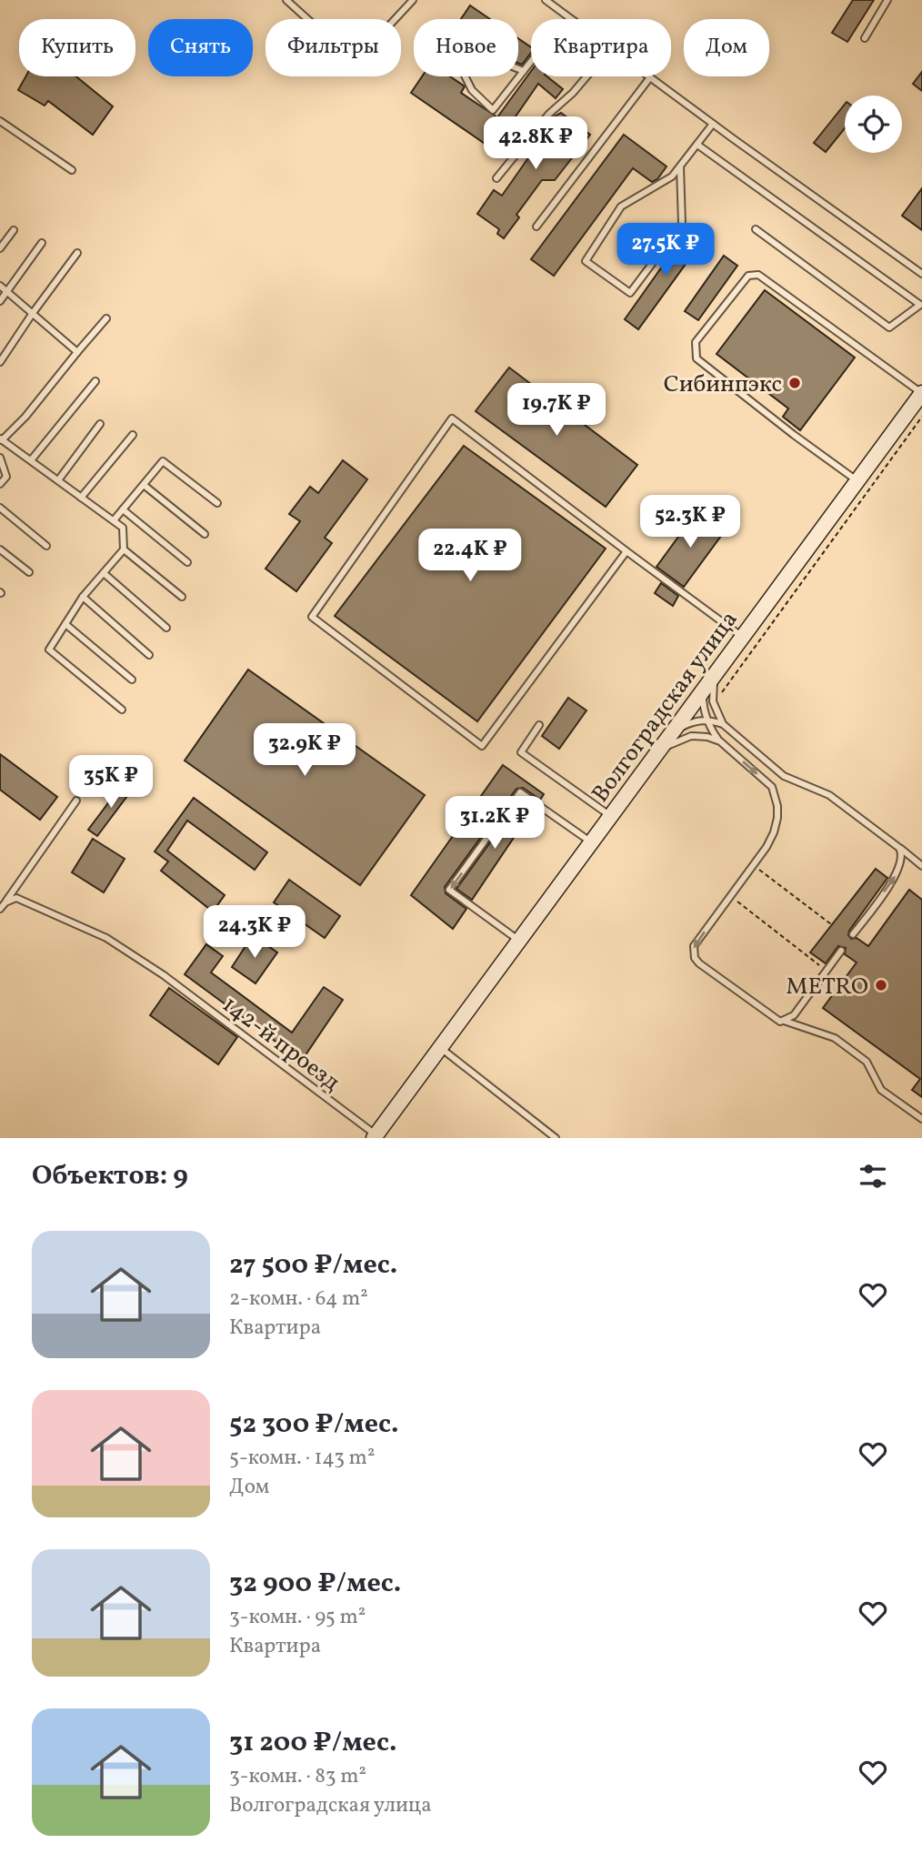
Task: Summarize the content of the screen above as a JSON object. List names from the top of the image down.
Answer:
{
  "streets": {
    "main road": ["Волгоградская улица"],
    "lane": ["142-й проезд"]
  },
  "crossings": [
    ["Волгоградская улица", "142-й проезд"]
  ],
  "places": ["Сибинпэкс", "METRO"],
  "page": {
    "chip": [
      "Купить",
      "Снять",
      "Фильтры",
      "Новое",
      "Квартира",
      "Дом"
    ],
    "price": [
      "42.8K ₽",
      "27.5K ₽",
      "19.7K ₽",
      "52.3K ₽",
      "22.4K ₽",
      "32.9K ₽",
      "35K ₽",
      "31.2K ₽",
      "24.3K ₽"
    ],
    "heading": "Объектов: 9",
    "list": [
      {
        "name": "27 500 ₽/мес.",
        "note": "2-комн. · 64 m² · Квартира"
      },
      {
        "name": "52 300 ₽/мес.",
        "note": "5-комн. · 143 m² · Дом"
      },
      {
        "name": "32 900 ₽/мес.",
        "note": "3-комн. · 95 m² · Квартира"
      },
      {
        "name": "31 200 ₽/мес.",
        "note": "3-комн. · 83 m² · Волгоградская улица"
      }
    ]
  }
}
